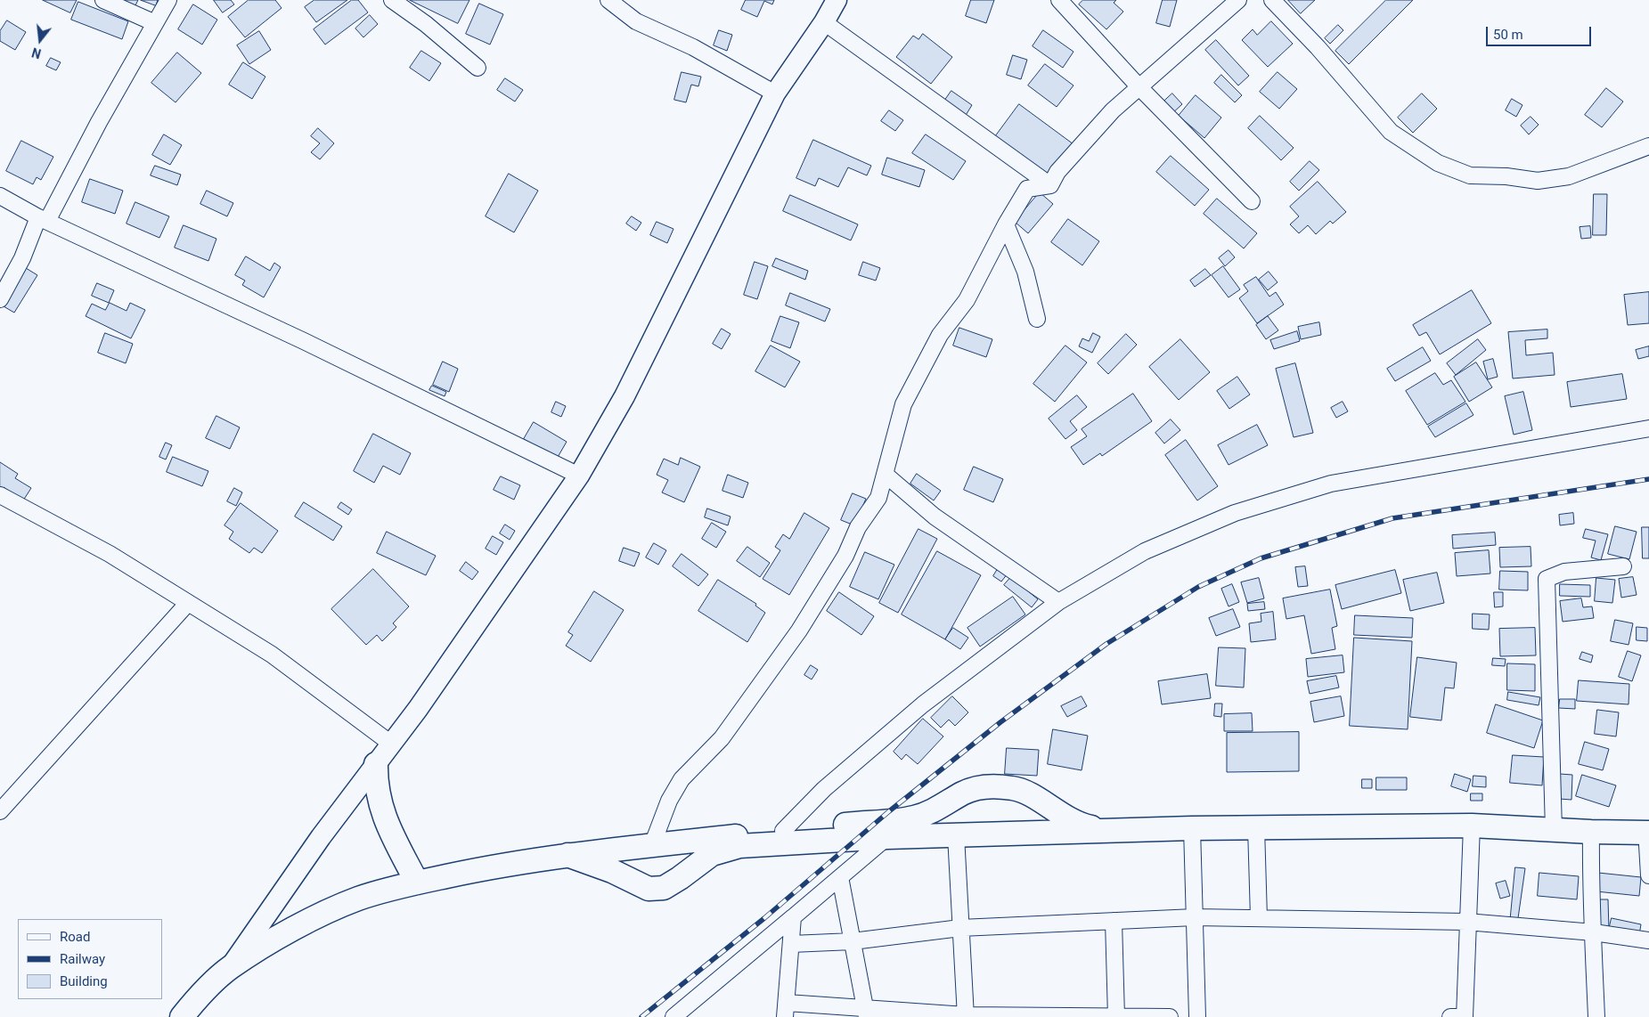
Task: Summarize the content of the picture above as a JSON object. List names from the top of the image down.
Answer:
{
  "legend": ["Road", "Railway", "Building"],
  "scale_bar": "50 m",
  "north": "bottom"
}
